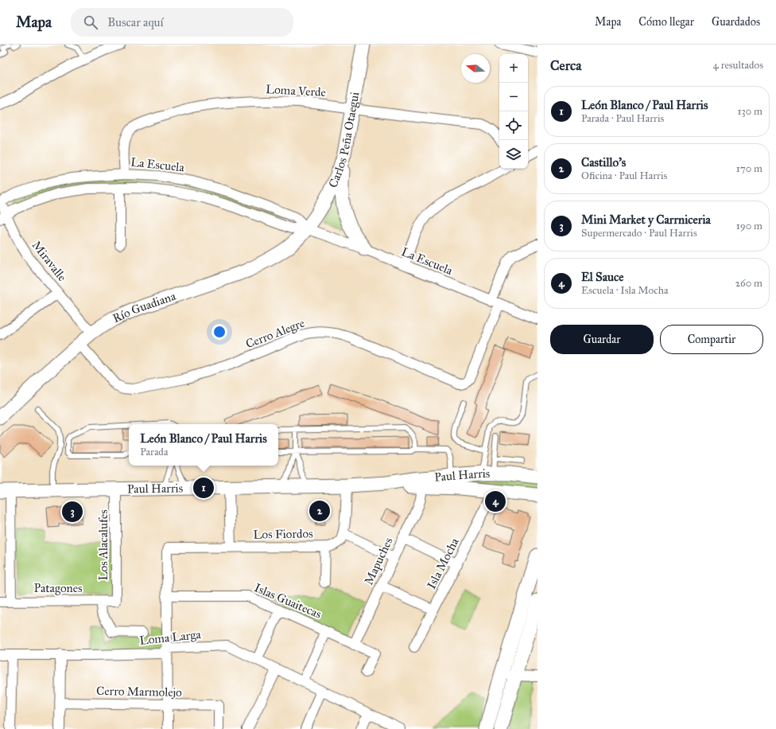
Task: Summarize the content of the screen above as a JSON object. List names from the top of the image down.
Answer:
{
  "streets": {
    "street": [
      "Loma Verde",
      "Carlos Peña Otaegui",
      "La Escuela",
      "Miravalle",
      "Río Guadiana",
      "Cerro Alegre",
      "Paul Harris",
      "Los Fiordos",
      "Los Alacalufes",
      "Mapuches",
      "Isla Mocha",
      "Patagones",
      "Islas Guaitecas",
      "Loma Larga",
      "Cerro Marmolejo"
    ]
  },
  "crossings": [
    ["Loma Verde", "Carlos Peña Otaegui"],
    ["Loma Verde", "La Escuela"],
    ["Carlos Peña Otaegui", "La Escuela"],
    ["Carlos Peña Otaegui", "Río Guadiana"],
    ["La Escuela", "Miravalle"],
    ["La Escuela", "Río Guadiana"],
    ["La Escuela", "Cerro Alegre"],
    ["Miravalle", "Río Guadiana"],
    ["Río Guadiana", "Cerro Alegre"],
    ["Paul Harris", "Los Fiordos"],
    ["Paul Harris", "Los Alacalufes"],
    ["Paul Harris", "Mapuches"],
    ["Paul Harris", "Isla Mocha"],
    ["Los Fiordos", "Islas Guaitecas"],
    ["Los Alacalufes", "Patagones"],
    ["Mapuches", "Islas Guaitecas"]
  ],
  "north": "left",
  "page": {
    "header": "Mapa",
    "search": "Buscar aquí",
    "nav": ["Mapa", "Cómo llegar", "Guardados"],
    "heading": ["Cerca", "4 resultados"],
    "map_buttons": ["+", "−"],
    "list": [
      {
        "mark": "1",
        "name": "León Blanco / Paul Harris",
        "note": "Parada · Paul Harris",
        "value": "130 m"
      },
      {
        "mark": "2",
        "name": "Castillo's",
        "note": "Oficina · Paul Harris",
        "value": "170 m"
      },
      {
        "mark": "3",
        "name": "Mini Market y Carrniceria",
        "note": "Supermercado · Paul Harris",
        "value": "190 m"
      },
      {
        "mark": "4",
        "name": "El Sauce",
        "note": "Escuela · Isla Mocha",
        "value": "260 m"
      }
    ],
    "buttons": ["Guardar", "Compartir"],
    "popup": ["León Blanco / Paul Harris", "Parada"],
    "pins": [
      "1",
      "4",
      "2",
      "3"
    ]
  }
}
